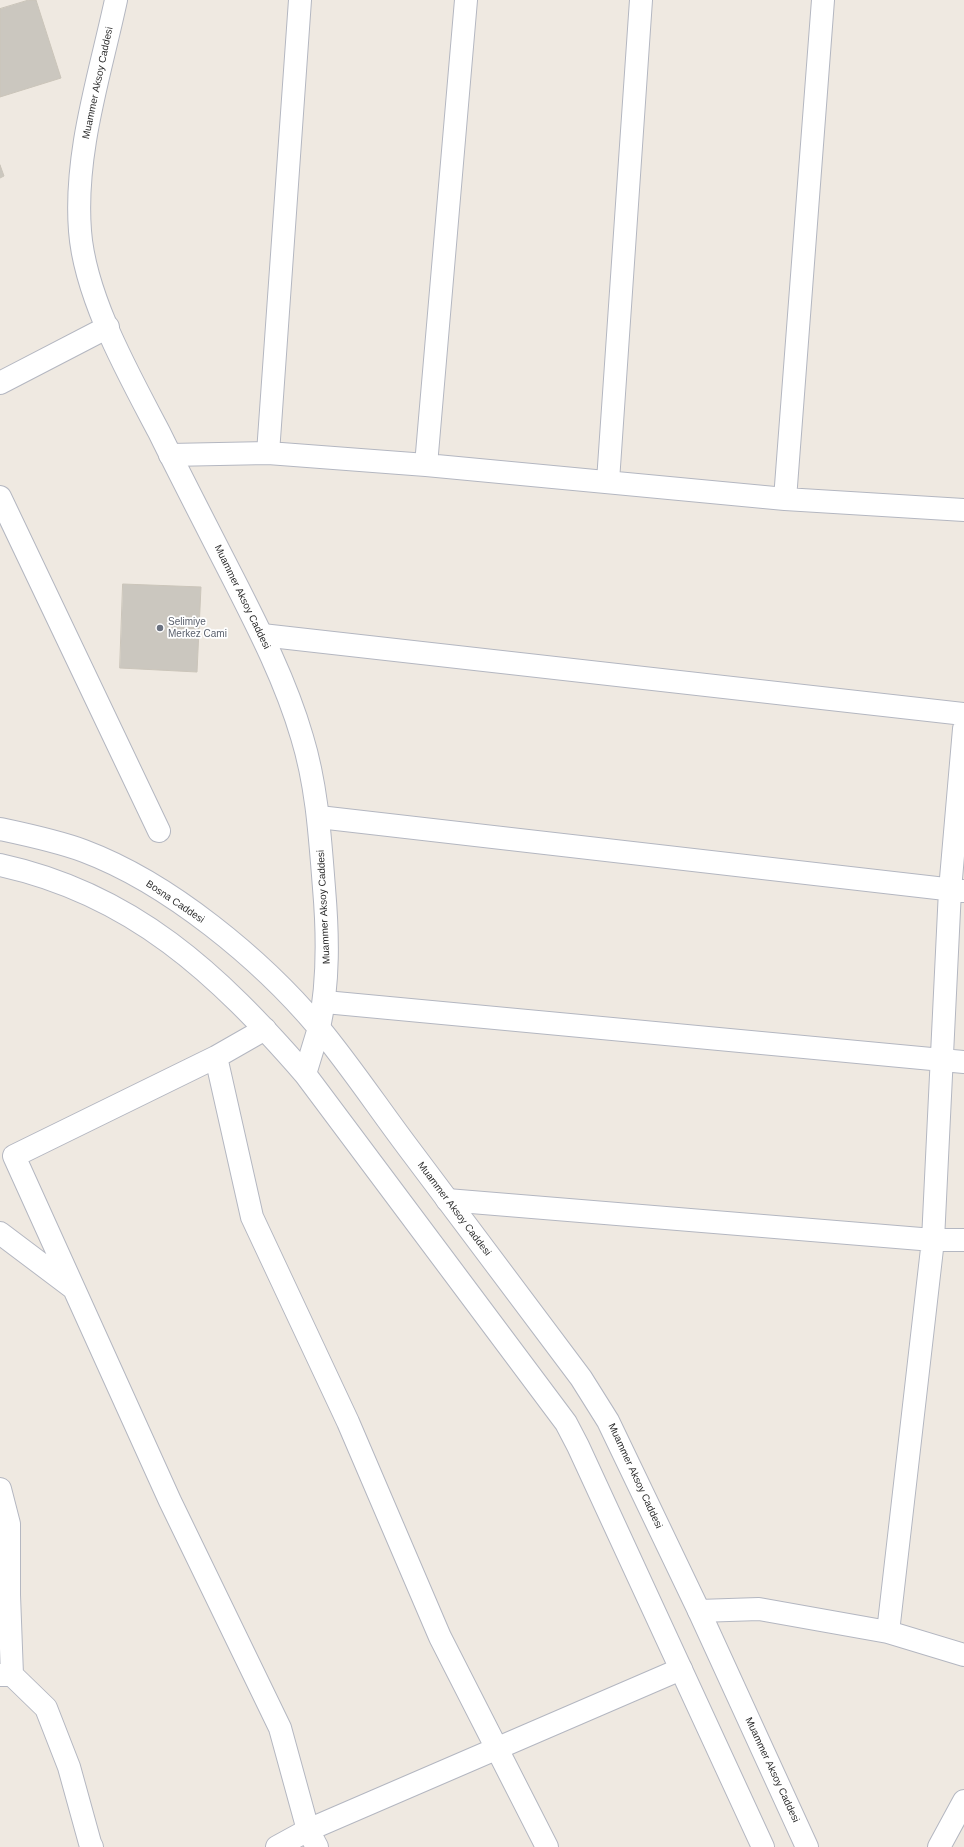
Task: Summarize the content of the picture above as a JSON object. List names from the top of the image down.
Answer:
{
  "streets": {
    "street": ["Muammer Aksoy Caddesi", "Bosna Caddesi"]
  },
  "crossings": [
    ["Muammer Aksoy Caddesi", "Bosna Caddesi"]
  ],
  "places": ["Selimiye Merkez Cami"]
}
